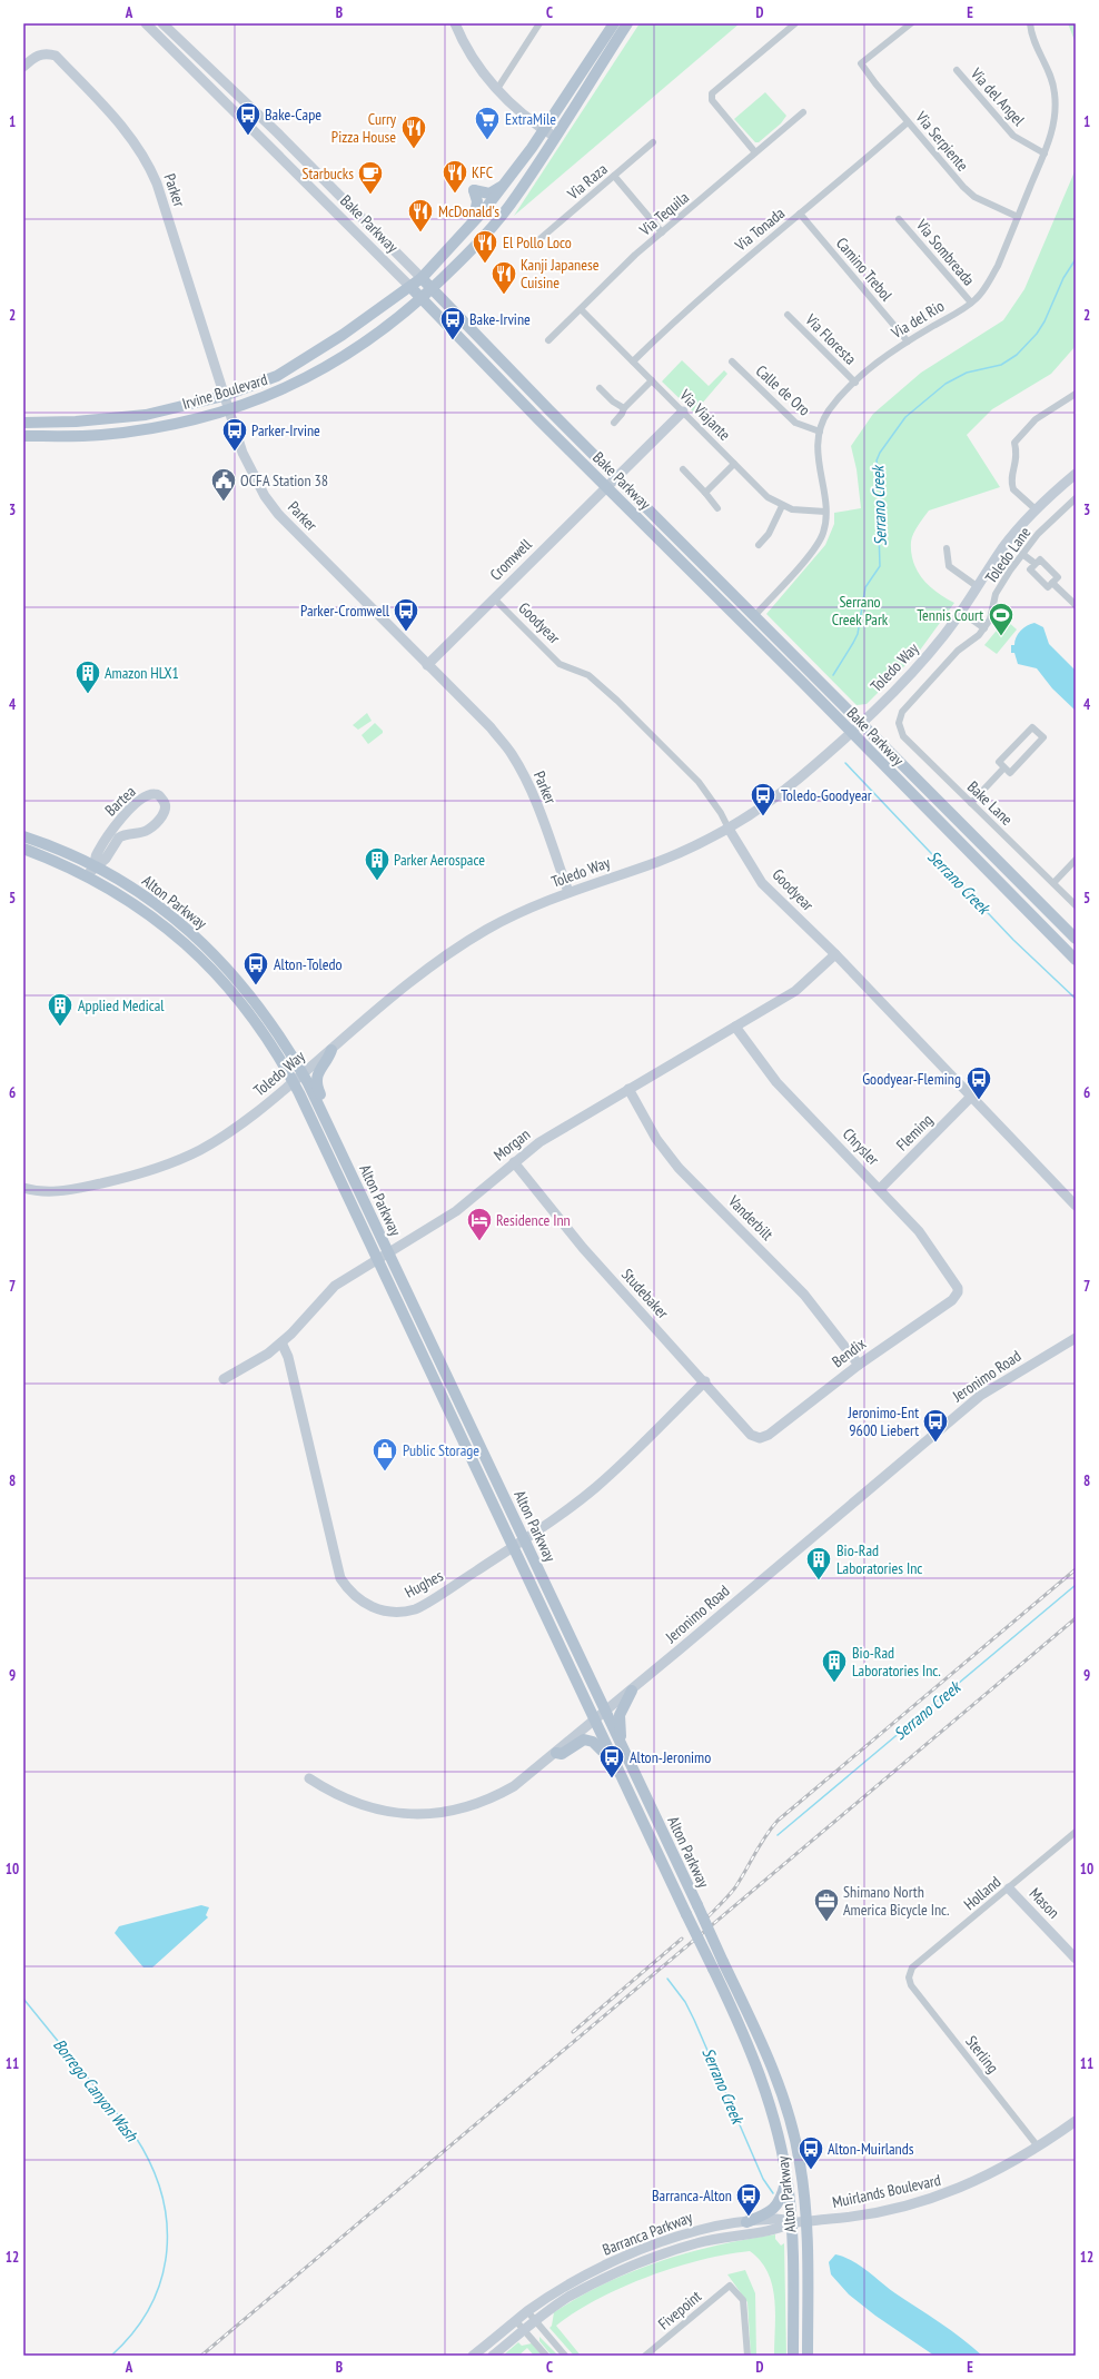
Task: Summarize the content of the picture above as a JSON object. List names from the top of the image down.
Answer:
{
  "streets": {
    "main road": ["Bake Parkway", "Irvine Boulevard", "Alton Parkway"],
    "street": [
      "Via del Angel",
      "Via Serpiente",
      "Via Raza",
      "Parker",
      "Via Tequila",
      "Via Tonada",
      "Via Sombreada",
      "Camino Trebol",
      "Via del Rio",
      "Via Floresta",
      "Calle de Oro",
      "Via Viajante",
      "Toledo Lane",
      "Cromwell",
      "Goodyear",
      "Toledo Way",
      "Bartea",
      "Bake Lane",
      "Fleming",
      "Morgan",
      "Chrysler",
      "Vanderbilt",
      "Studebaker",
      "Bendix",
      "Jeronimo Road",
      "Hughes",
      "Holland",
      "Mason",
      "Sterling",
      "Muirlands Boulevard",
      "Barranca Parkway",
      "Fivepoint"
    ]
  },
  "crossings": [
    ["Via del Angel", "Via del Rio"],
    ["Via Serpiente", "Via Tonada"],
    ["Via Serpiente", "Via del Rio"],
    ["Parker", "Irvine Boulevard"],
    ["Parker", "Cromwell"],
    ["Parker", "Toledo Way"],
    ["Via Tequila", "Via Viajante"],
    ["Bake Parkway", "Via del Rio"],
    ["Bake Parkway", "Irvine Boulevard"],
    ["Bake Parkway", "Cromwell"],
    ["Bake Parkway", "Toledo Way"],
    ["Via Tonada", "Camino Trebol"],
    ["Via Tonada", "Via Viajante"],
    ["Via Sombreada", "Via del Rio"],
    ["Camino Trebol", "Via del Rio"],
    ["Via del Rio", "Via Floresta"],
    ["Via del Rio", "Calle de Oro"],
    ["Via del Rio", "Via Viajante"],
    ["Via Viajante", "Cromwell"],
    ["Toledo Lane", "Bake Lane"],
    ["Cromwell", "Goodyear"],
    ["Goodyear", "Toledo Way"],
    ["Goodyear", "Fleming"],
    ["Goodyear", "Morgan"],
    ["Toledo Way", "Alton Parkway"],
    ["Bartea", "Alton Parkway"],
    ["Alton Parkway", "Morgan"],
    ["Alton Parkway", "Jeronimo Road"],
    ["Alton Parkway", "Hughes"],
    ["Alton Parkway", "Muirlands Boulevard"],
    ["Alton Parkway", "Barranca Parkway"],
    ["Fleming", "Chrysler"],
    ["Morgan", "Chrysler"],
    ["Morgan", "Vanderbilt"],
    ["Morgan", "Studebaker"],
    ["Morgan", "Hughes"],
    ["Chrysler", "Bendix"],
    ["Vanderbilt", "Bendix"],
    ["Studebaker", "Bendix"],
    ["Studebaker", "Hughes"],
    ["Holland", "Mason"],
    ["Holland", "Sterling"],
    ["Sterling", "Muirlands Boulevard"],
    ["Muirlands Boulevard", "Barranca Parkway"]
  ],
  "water": ["Serrano Creek", "Borrego Canyon Wash"],
  "parks": ["Serrano Creek Park"],
  "places": {
    "bus stop": [
      "Bake-Cape",
      "Bake-Irvine",
      "Parker-Irvine",
      "Parker-Cromwell",
      "Toledo-Goodyear",
      "Alton-Toledo",
      "Goodyear-Fleming",
      "Jeronimo-Ent 9600 Liebert",
      "Alton-Jeronimo",
      "Alton-Muirlands",
      "Barranca-Alton"
    ],
    "supermarket": ["ExtraMile"],
    "restaurant": [
      "Curry Pizza House",
      "KFC",
      "McDonald's",
      "El Pollo Loco",
      "Kanji Japanese Cuisine"
    ],
    "cafe": ["Starbucks"],
    "public building": ["OCFA Station 38"],
    "sports": ["Tennis Court"],
    "building": [
      "Amazon HLX1",
      "Parker Aerospace",
      "Applied Medical",
      "Bio-Rad Laboratories Inc",
      "Bio-Rad Laboratories Inc."
    ],
    "hotel": ["Residence Inn"],
    "shop": ["Public Storage"],
    "office": ["Shimano North America Bicycle Inc."]
  },
  "grid": {
    "columns": [
      "A",
      "B",
      "C",
      "D",
      "E"
    ],
    "rows": [
      "1",
      "2",
      "3",
      "4",
      "5",
      "6",
      "7",
      "8",
      "9",
      "10",
      "11",
      "12"
    ]
  }
}
